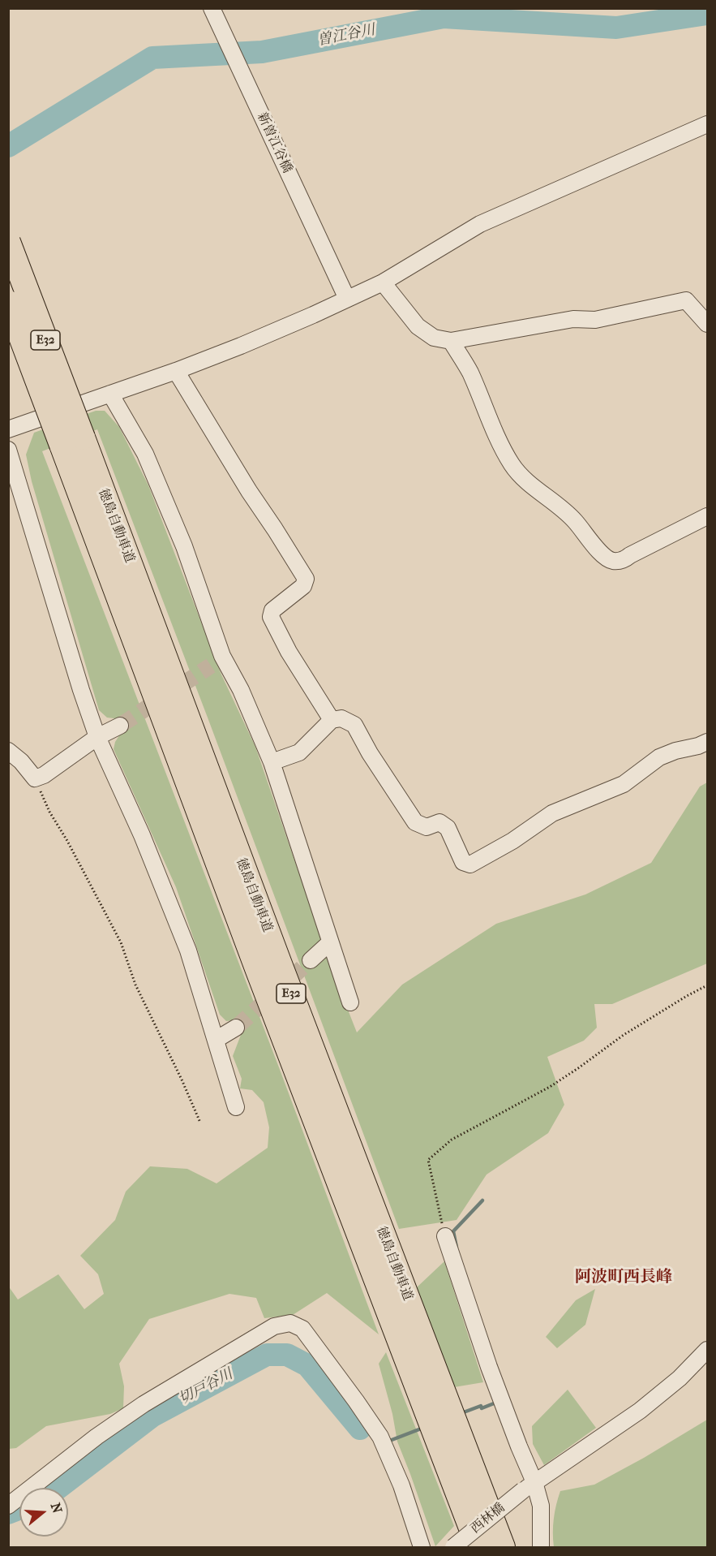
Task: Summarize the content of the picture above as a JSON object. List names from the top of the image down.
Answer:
{
  "streets": {
    "highway": ["E32", "徳島自動車道"],
    "street": ["新曽江谷橋", "西林橋"]
  },
  "districts": ["阿波町西長峰"],
  "water": ["曽江谷川", "切戸谷川"],
  "north": "right"
}
